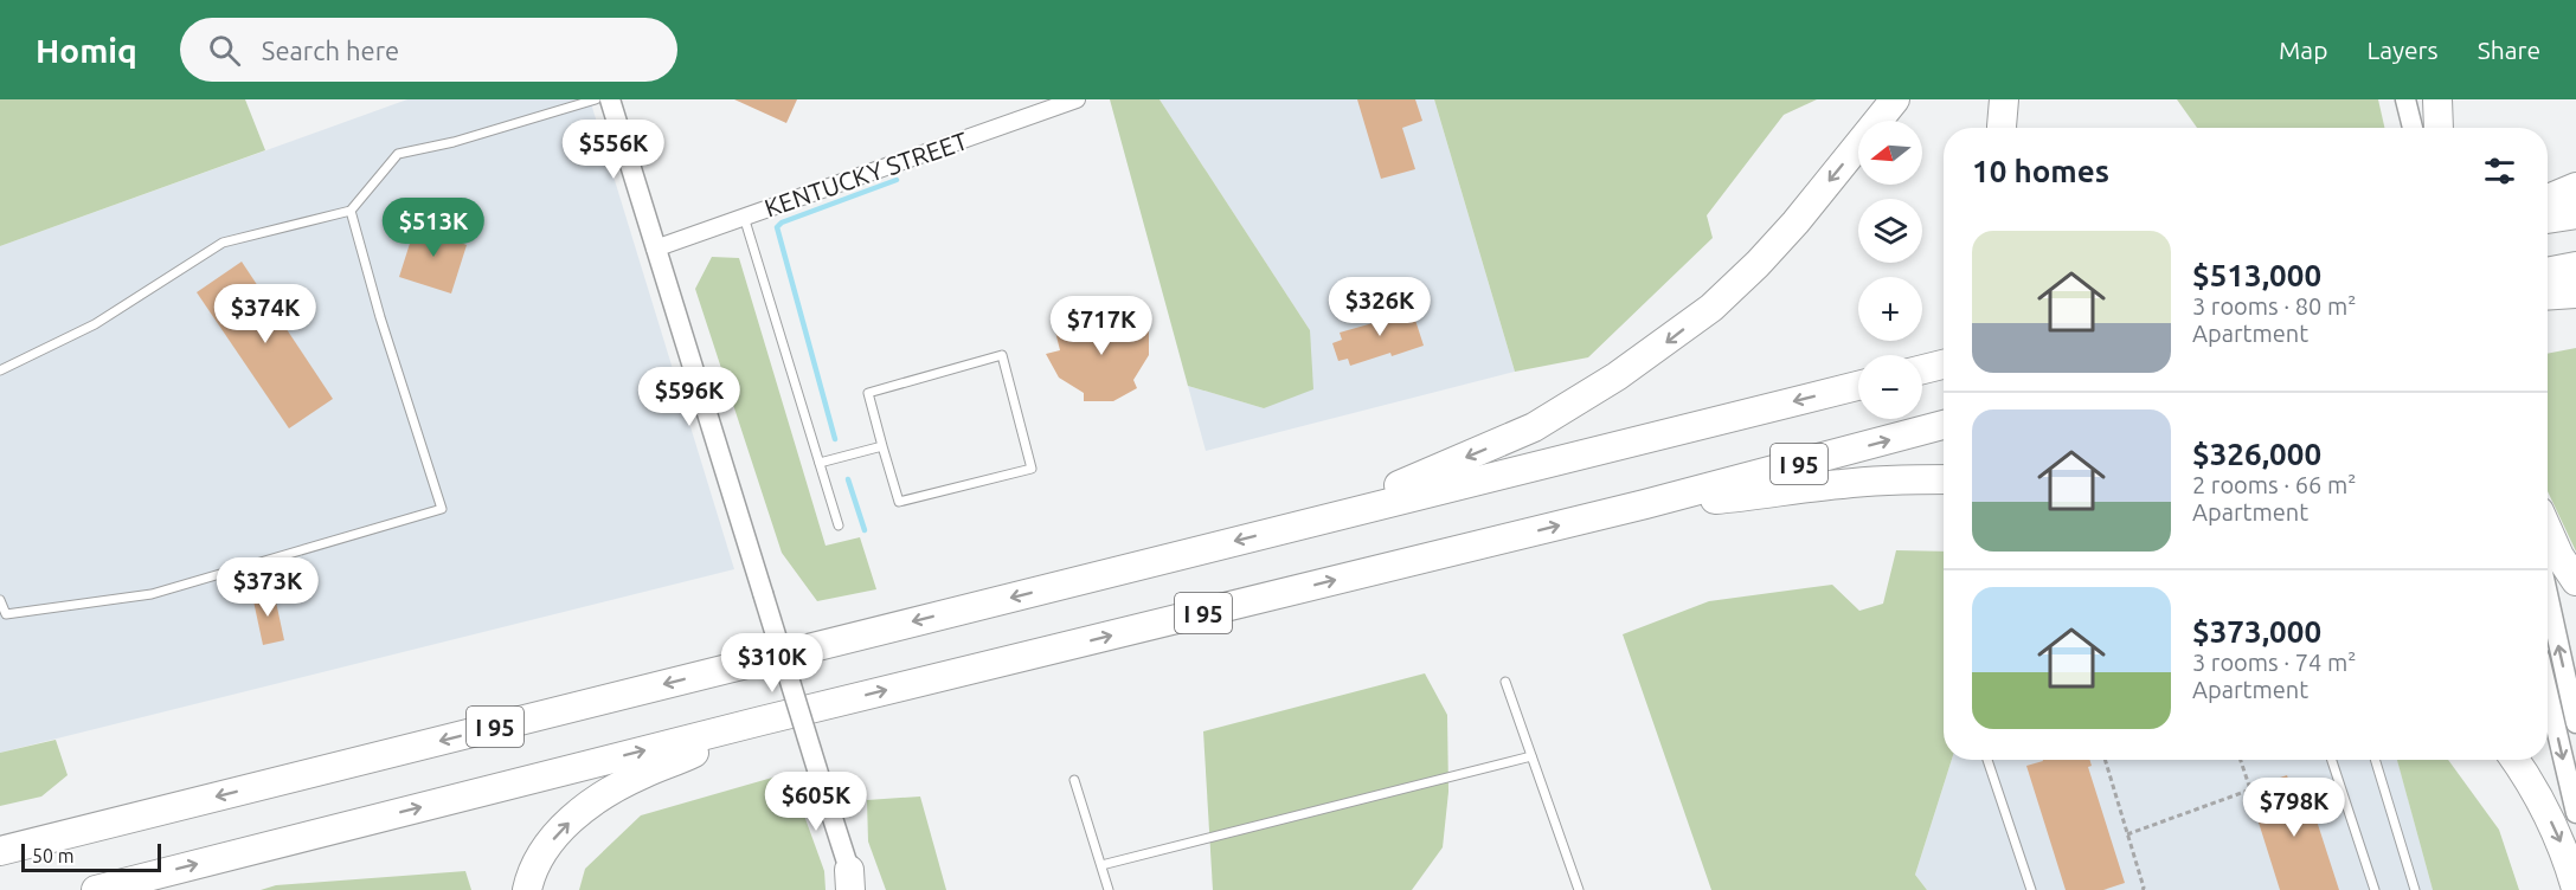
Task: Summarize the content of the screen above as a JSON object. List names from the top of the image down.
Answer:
{
  "streets": {
    "highway": ["I 95"],
    "street": ["KENTUCKY STREET"]
  },
  "scale_bar": "50 m",
  "north": "left",
  "page": {
    "header": "Homiq",
    "search": "Search here",
    "nav": ["Map", "Layers", "Share"],
    "price": [
      "$556K",
      "$513K",
      "$326K",
      "$374K",
      "$717K",
      "$596K",
      "$373K",
      "$310K",
      "$605K",
      "$798K"
    ],
    "map_buttons": ["+", "−"],
    "heading": "10 homes",
    "list": [
      {
        "name": "$513,000",
        "note": "3 rooms · 80 m² · Apartment"
      },
      {
        "name": "$326,000",
        "note": "2 rooms · 66 m² · Apartment"
      },
      {
        "name": "$373,000",
        "note": "3 rooms · 74 m² · Apartment"
      }
    ],
    "scale": "50 m"
  }
}
